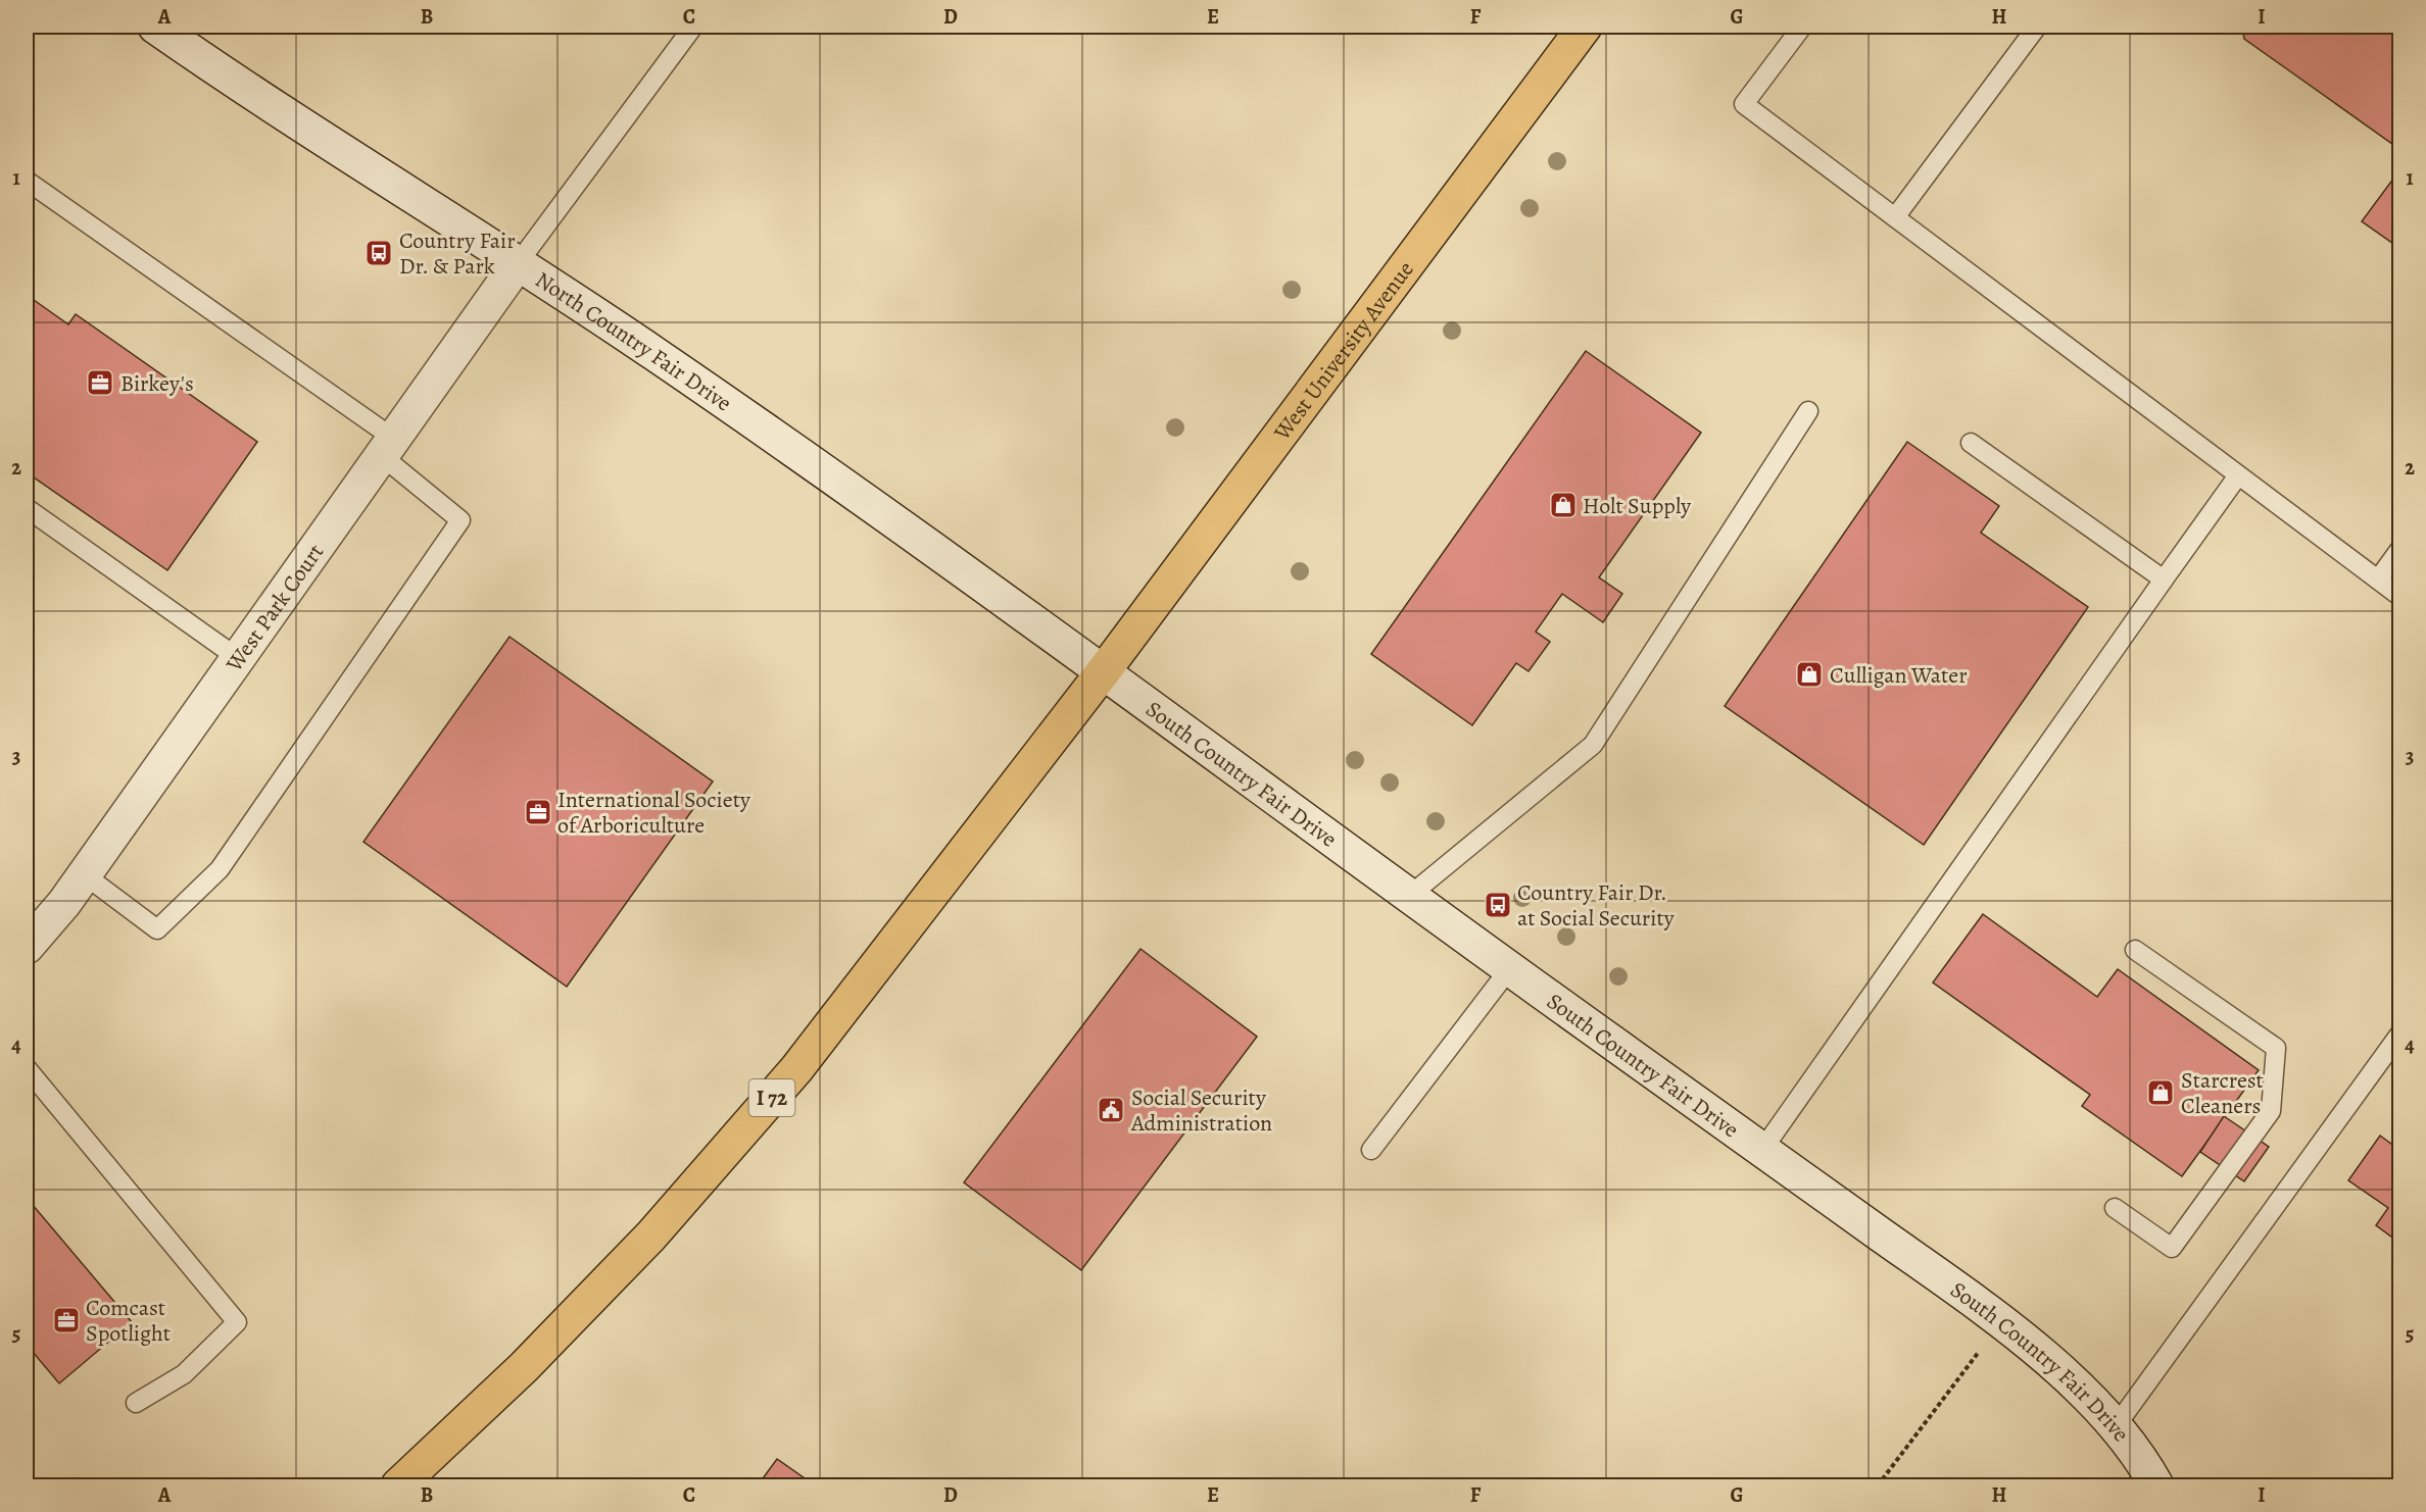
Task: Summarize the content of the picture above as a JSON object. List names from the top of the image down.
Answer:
{
  "streets": {
    "main road": ["West University Avenue", "I 72"],
    "street": ["North Country Fair Drive", "West Park Court", "South Country Fair Drive"]
  },
  "crossings": [
    ["North Country Fair Drive", "West University Avenue"],
    ["North Country Fair Drive", "West Park Court"],
    ["North Country Fair Drive", "South Country Fair Drive"],
    ["North Country Fair Drive", "I 72"],
    ["West University Avenue", "South Country Fair Drive"],
    ["West University Avenue", "I 72"],
    ["South Country Fair Drive", "I 72"]
  ],
  "places": {
    "bus stop": ["Country Fair Dr. & Park", "Country Fair Dr. at Social Security"],
    "office": ["Birkey's", "International Society of Arboriculture", "Comcast Spotlight"],
    "shop": ["Holt Supply", "Culligan Water", "Starcrest Cleaners"],
    "public building": ["Social Security Administration"]
  },
  "grid": {
    "columns": [
      "A",
      "B",
      "C",
      "D",
      "E",
      "F",
      "G",
      "H",
      "I"
    ],
    "rows": [
      "1",
      "2",
      "3",
      "4",
      "5"
    ]
  }
}
